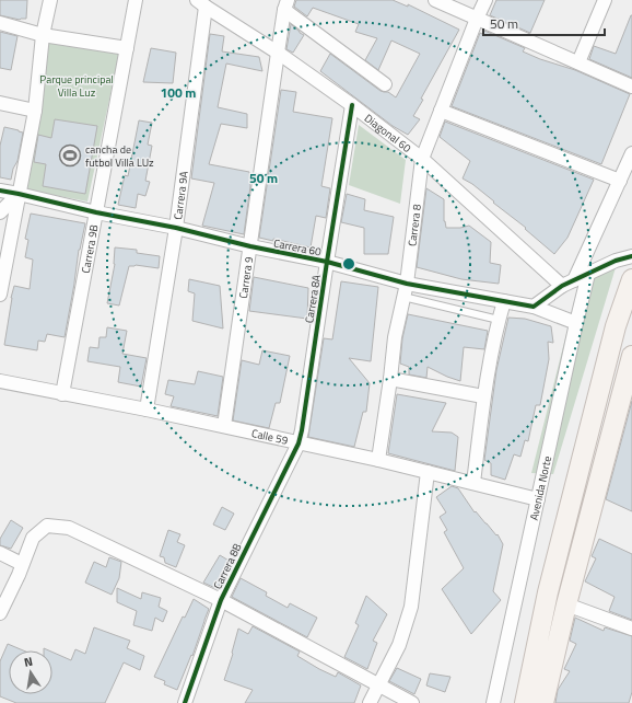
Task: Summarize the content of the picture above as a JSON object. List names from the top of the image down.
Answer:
{
  "streets": {
    "street": [
      "Diagonal 60",
      "Carrera 9A",
      "Carrera 8",
      "Carrera 60",
      "Carrera 9B",
      "Carrera 9",
      "Carrera 8A",
      "Calle 59",
      "Avenida Norte",
      "Carrera 8B"
    ]
  },
  "crossings": [
    ["Diagonal 60", "Carrera 9A"],
    ["Diagonal 60", "Carrera 8"],
    ["Diagonal 60", "Carrera 9"],
    ["Diagonal 60", "Carrera 8A"],
    ["Carrera 9A", "Carrera 60"],
    ["Carrera 9A", "Calle 59"],
    ["Carrera 8", "Carrera 60"],
    ["Carrera 8", "Calle 59"],
    ["Carrera 60", "Carrera 9B"],
    ["Carrera 60", "Carrera 9"],
    ["Carrera 60", "Carrera 8A"],
    ["Carrera 60", "Avenida Norte"],
    ["Carrera 9B", "Calle 59"],
    ["Carrera 9", "Calle 59"],
    ["Carrera 8A", "Calle 59"],
    ["Carrera 8A", "Carrera 8B"],
    ["Calle 59", "Avenida Norte"],
    ["Calle 59", "Carrera 8B"]
  ],
  "parks": ["Parque principal Villa Luz"],
  "places": {
    "sports": ["cancha de futbol Villa LUz"]
  },
  "scale_bar": "50 m",
  "north": "top",
  "rings": ["100 m", "50 m"]
}
